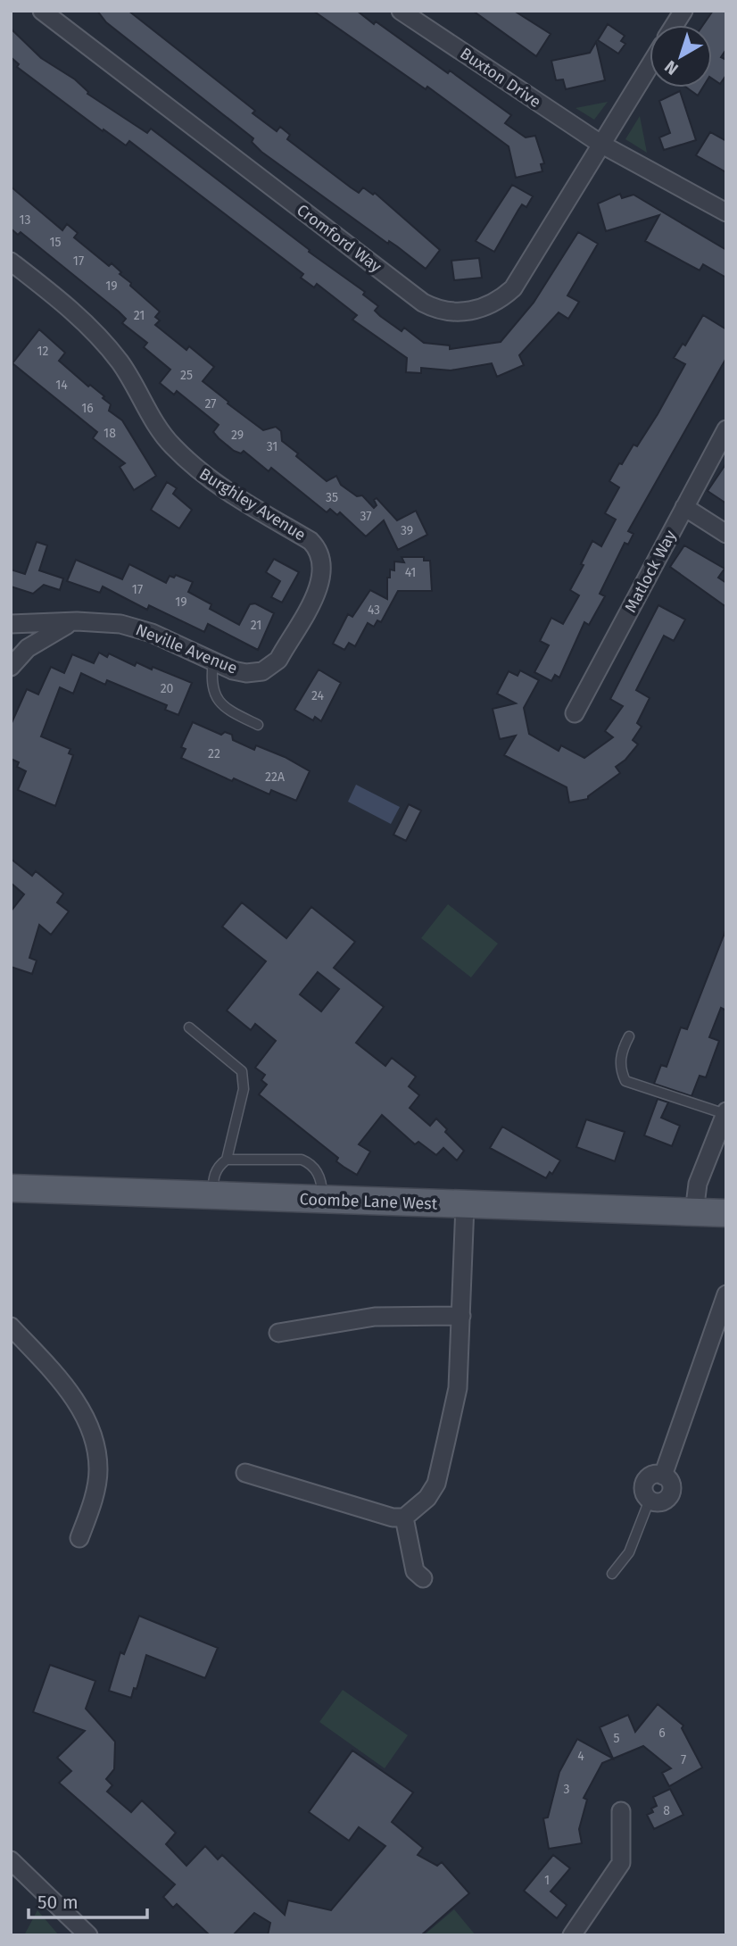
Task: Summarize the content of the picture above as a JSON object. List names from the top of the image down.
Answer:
{
  "streets": {
    "main road": ["Coombe Lane West"],
    "street": [
      "Buxton Drive",
      "Cromford Way",
      "Burghley Avenue",
      "Matlock Way",
      "Neville Avenue"
    ]
  },
  "crossings": [
    ["Buxton Drive", "Cromford Way"],
    ["Burghley Avenue", "Neville Avenue"]
  ],
  "house_numbers": [
    "13",
    "15",
    "17",
    "19",
    "21",
    "12",
    "25",
    "14",
    "27",
    "16",
    "18",
    "29",
    "31",
    "35",
    "37",
    "39",
    "41",
    "17",
    "19",
    "43",
    "21",
    "20",
    "24",
    "22",
    "22A",
    "6",
    "5",
    "4",
    "7",
    "3",
    "8",
    "1"
  ],
  "scale_bar": "50 m",
  "north": "bottom left"
}
